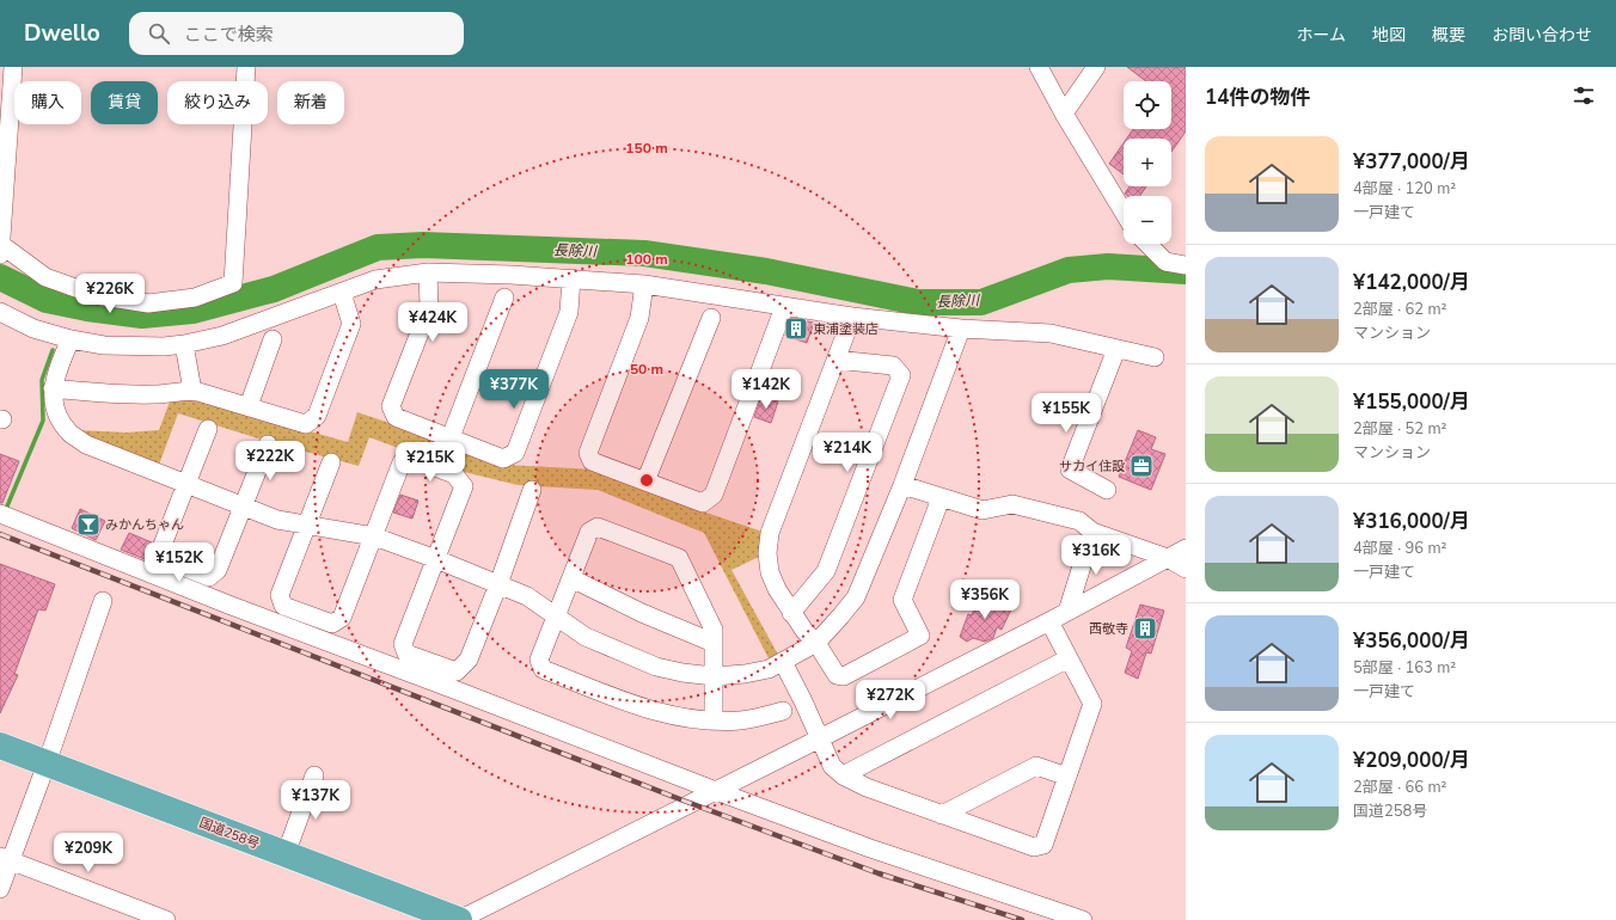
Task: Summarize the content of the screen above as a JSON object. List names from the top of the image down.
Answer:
{
  "streets": {
    "highway": ["国道258号"]
  },
  "water": ["長除川"],
  "places": {
    "building": ["東浦塗装店", "西敬寺"],
    "office": ["サカイ住設"],
    "bar": ["みかんちゃん"]
  },
  "page": {
    "header": "Dwello",
    "search": "ここで検索",
    "nav": [
      "ホーム",
      "地図",
      "概要",
      "お問い合わせ"
    ],
    "heading": "14件の物件",
    "map_buttons": ["+", "−"],
    "chip": [
      "購入",
      "賃貸",
      "絞り込み",
      "新着"
    ],
    "list": [
      {
        "name": "¥377,000/月",
        "note": "4部屋 · 120 m² · 一戸建て"
      },
      {
        "name": "¥142,000/月",
        "note": "2部屋 · 62 m² · マンション"
      },
      {
        "name": "¥155,000/月",
        "note": "2部屋 · 52 m² · マンション"
      },
      {
        "name": "¥316,000/月",
        "note": "4部屋 · 96 m² · 一戸建て"
      },
      {
        "name": "¥356,000/月",
        "note": "5部屋 · 163 m² · 一戸建て"
      },
      {
        "name": "¥209,000/月",
        "note": "2部屋 · 66 m² · 国道258号"
      }
    ],
    "price": [
      "¥226K",
      "¥424K",
      "¥377K",
      "¥142K",
      "¥155K",
      "¥214K",
      "¥222K",
      "¥215K",
      "¥316K",
      "¥152K",
      "¥356K",
      "¥272K",
      "¥137K",
      "¥209K"
    ]
  },
  "rings": ["150 m", "100 m", "50 m"]
}
